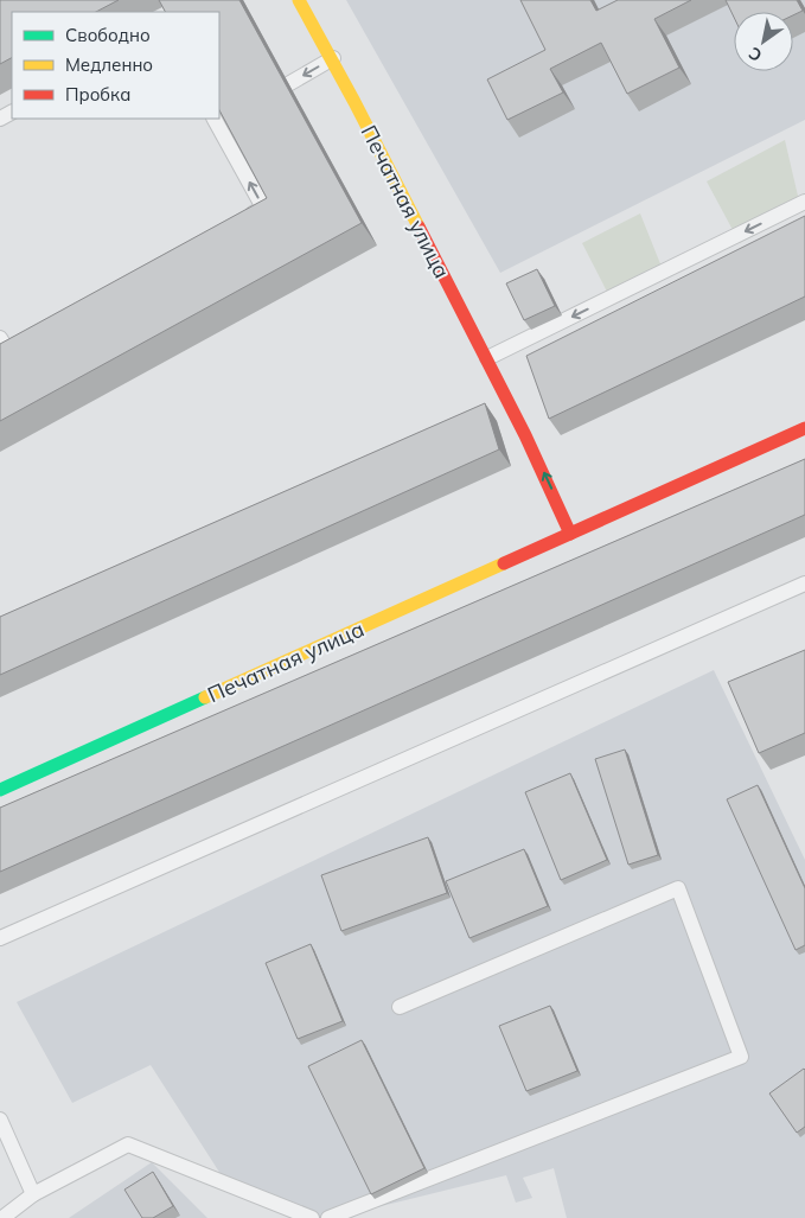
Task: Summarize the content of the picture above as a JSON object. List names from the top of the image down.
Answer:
{
  "streets": {
    "street": ["Печатная улица"]
  },
  "legend": ["Свободно", "Медленно", "Пробка"],
  "north": "bottom left"
}
